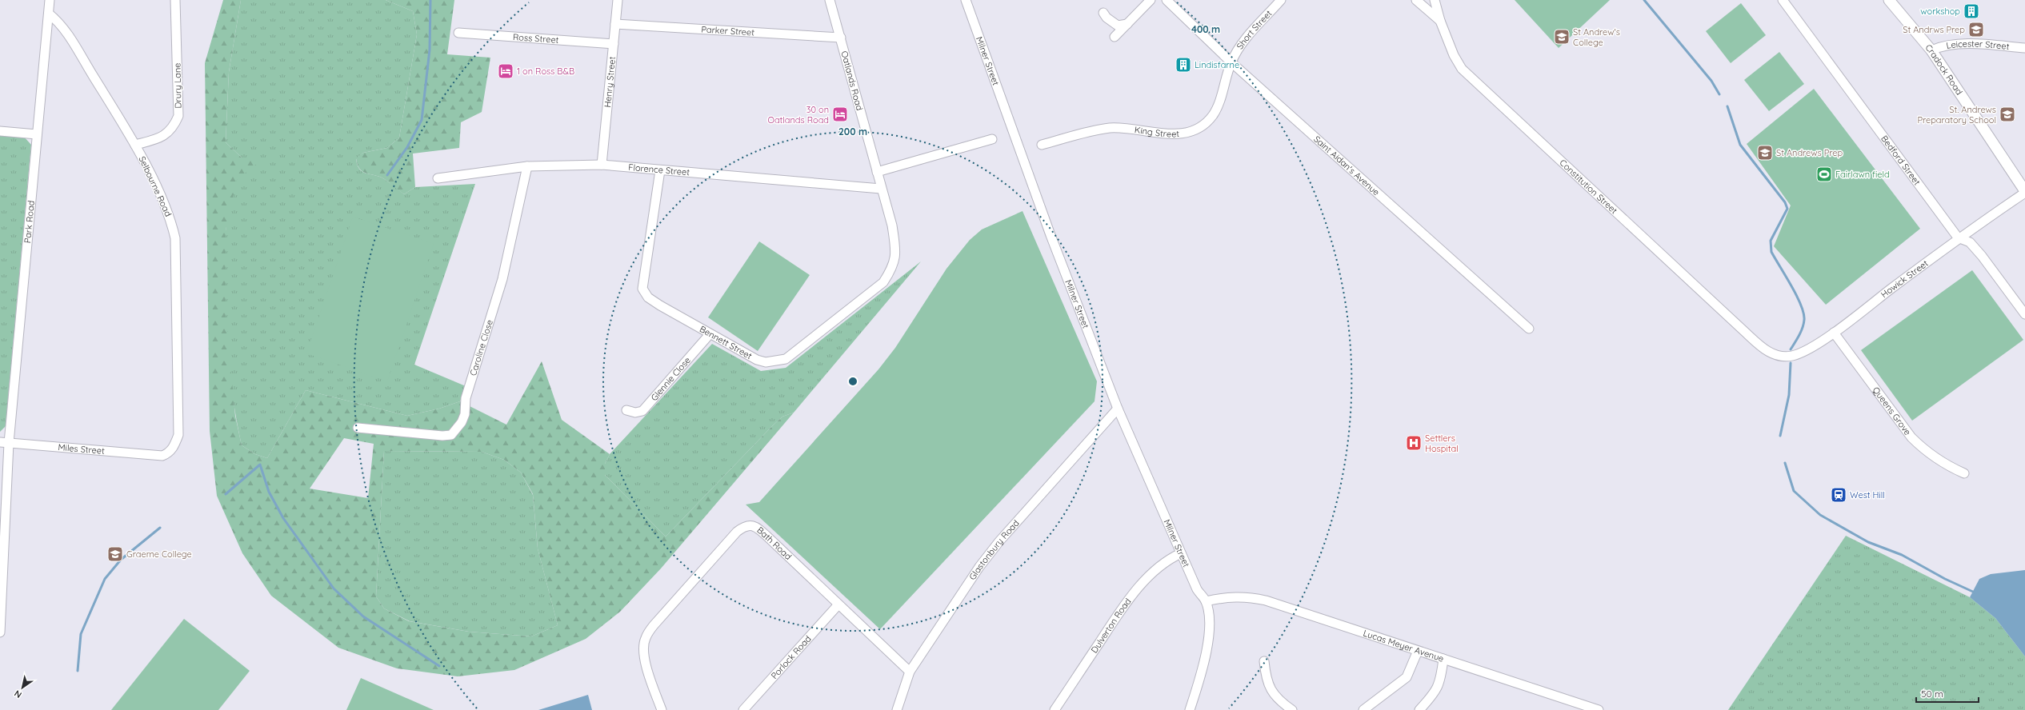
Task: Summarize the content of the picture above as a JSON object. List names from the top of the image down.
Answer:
{
  "streets": {
    "main road": ["Cradock Road"],
    "street": [
      "Short Street",
      "Parker Street",
      "Ross Street",
      "Leicester Street",
      "Milner Street",
      "Oatlands Road",
      "Henry Street",
      "Drury Lane",
      "King Street",
      "Bedford Street",
      "Saint Aidan's Avenue",
      "Florence Street",
      "Selbourne Road",
      "Constitution Street",
      "Park Road",
      "Howick Street",
      "Bennett Street",
      "Caroline Close",
      "Glennie Close",
      "Queens Grove",
      "Miles Street",
      "Bath Road",
      "Glastonbury Road",
      "Dulverton Road",
      "Lucas Meyer Avenue",
      "Porlock Road"
    ]
  },
  "crossings": [
    ["Short Street", "King Street"],
    ["Short Street", "Saint Aidan's Avenue"],
    ["Parker Street", "Oatlands Road"],
    ["Parker Street", "Henry Street"],
    ["Ross Street", "Henry Street"],
    ["Leicester Street", "Cradock Road"],
    ["Milner Street", "Glastonbury Road"],
    ["Milner Street", "Dulverton Road"],
    ["Milner Street", "Lucas Meyer Avenue"],
    ["Cradock Road", "Howick Street"],
    ["Oatlands Road", "Florence Street"],
    ["Oatlands Road", "Bennett Street"],
    ["Henry Street", "Florence Street"],
    ["Drury Lane", "Selbourne Road"],
    ["King Street", "Saint Aidan's Avenue"],
    ["Bedford Street", "Howick Street"],
    ["Florence Street", "Bennett Street"],
    ["Florence Street", "Caroline Close"],
    ["Selbourne Road", "Park Road"],
    ["Selbourne Road", "Miles Street"],
    ["Constitution Street", "Howick Street"],
    ["Park Road", "Miles Street"],
    ["Howick Street", "Queens Grove"],
    ["Bennett Street", "Glennie Close"],
    ["Bath Road", "Glastonbury Road"],
    ["Bath Road", "Porlock Road"]
  ],
  "places": {
    "building": ["workshop", "Lindisfarne"],
    "school or university": [
      "St Andrws Prep",
      "St Andrew's College",
      "St. Andrews Preparatory School",
      "St Andrews Prep",
      "Graeme College"
    ],
    "hotel": ["1 on Ross B&B", "30 on Oatlands Road"],
    "sports": ["Fairlawn field"],
    "hospital": ["Settlers Hospital"],
    "station": ["West Hill"]
  },
  "scale_bar": "50 m",
  "north": "bottom left",
  "rings": ["400 m", "200 m"]
}
